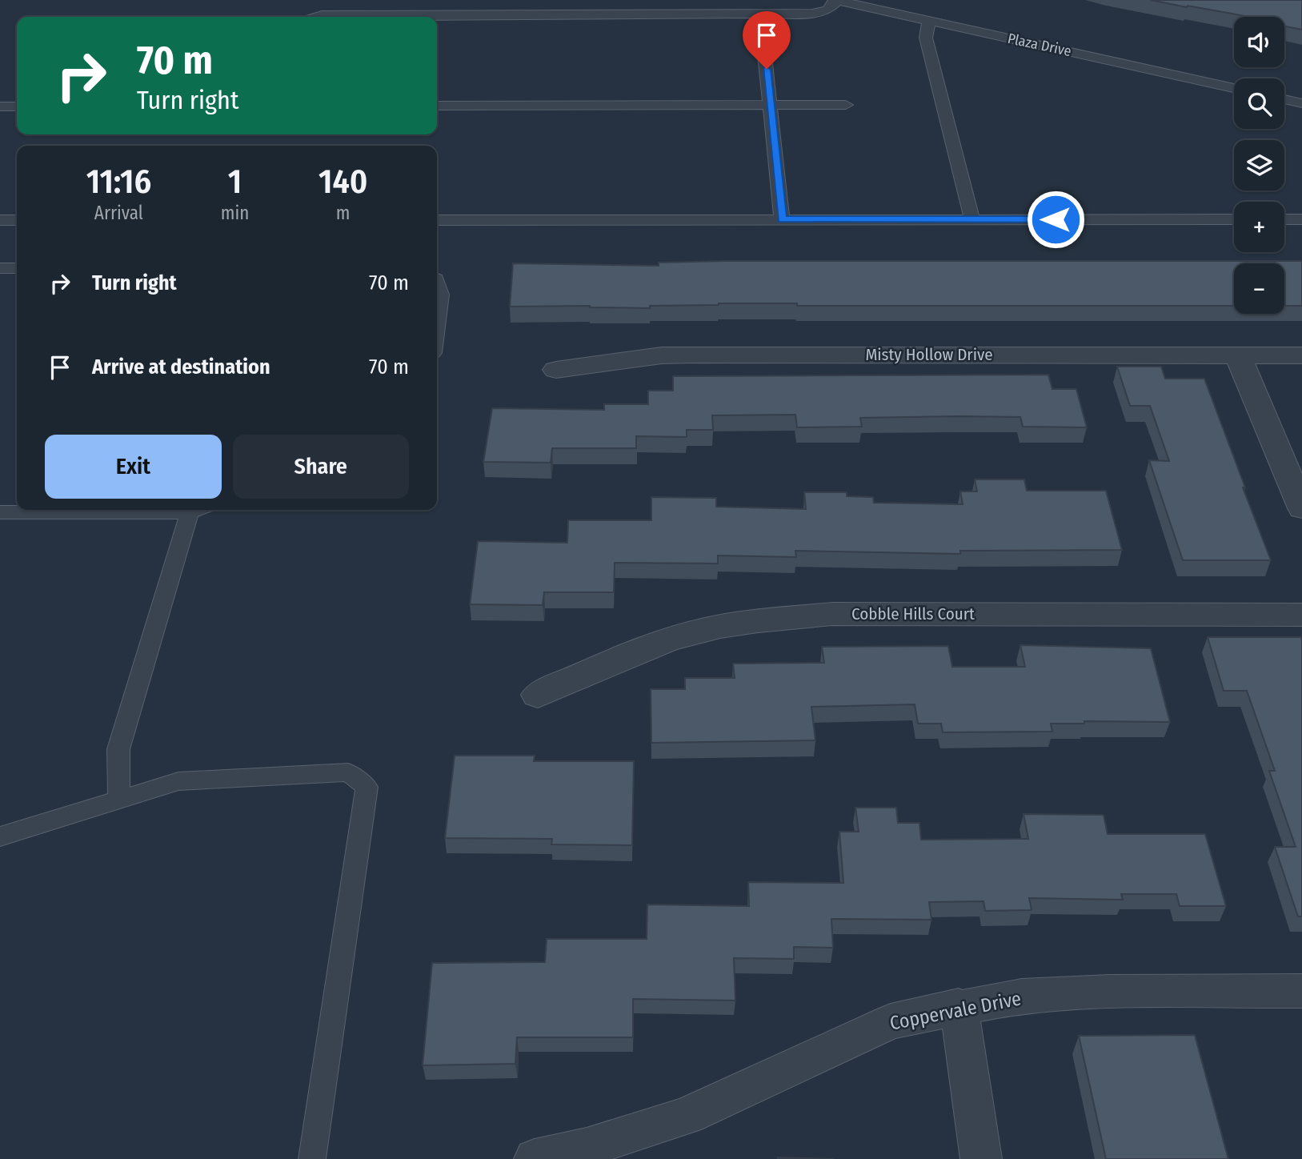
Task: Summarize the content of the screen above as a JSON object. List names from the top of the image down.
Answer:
{
  "streets": {
    "street": ["Misty Hollow Drive", "Cobble Hills Court", "Coppervale Drive"],
    "lane": ["Plaza Drive"]
  },
  "page": {
    "map_buttons": ["+", "−"],
    "turn": ["70 m", "Turn right"],
    "eta": [
      "11:16",
      "Arrival",
      "1",
      "min",
      "140",
      "m"
    ],
    "list": [
      {
        "name": "Turn right",
        "value": "70 m"
      },
      {
        "name": "Arrive at destination",
        "value": "70 m"
      }
    ],
    "buttons": ["Exit", "Share"]
  }
}
